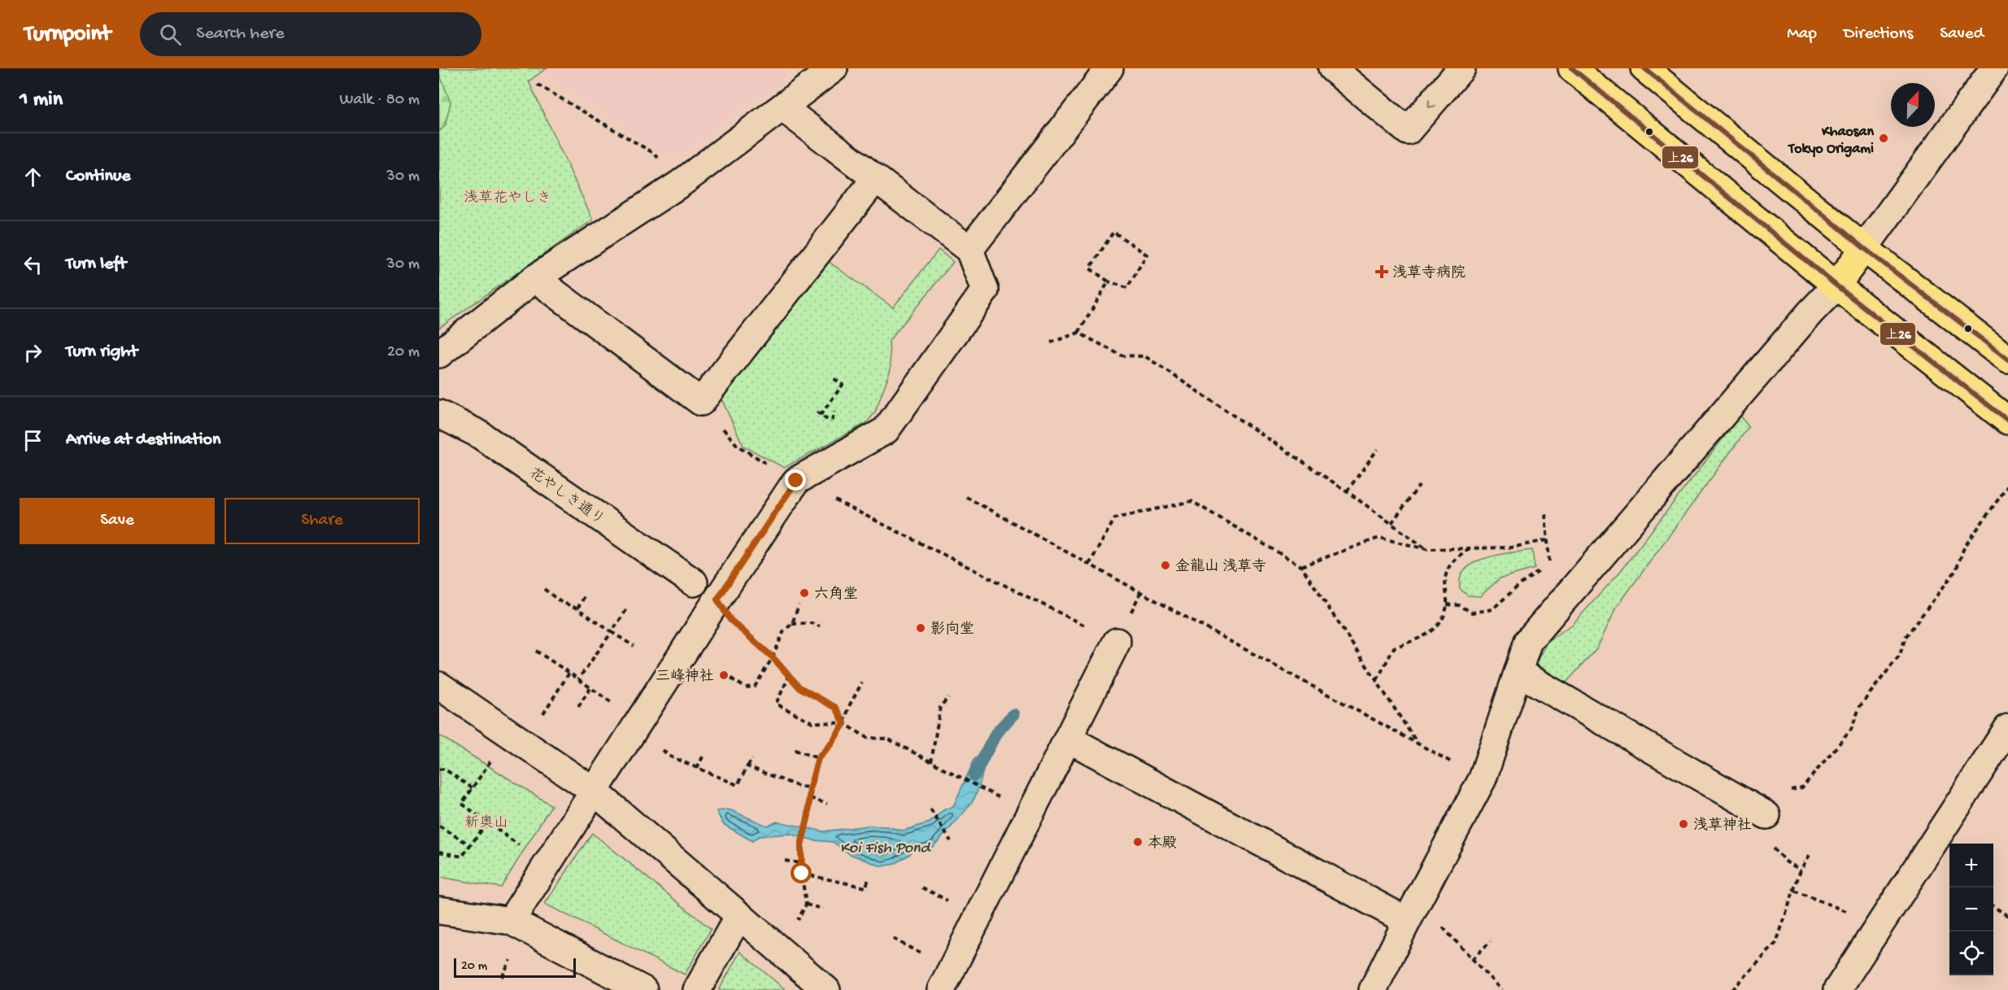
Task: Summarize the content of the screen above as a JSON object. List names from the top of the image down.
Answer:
{
  "streets": {
    "street": ["花やしき通り"]
  },
  "water": ["Koi Fish Pond"],
  "parks": ["浅草花やしき", "新奥山"],
  "places": {
    "other": [
      "Khaosan Tokyo Origami",
      "金龍山 浅草寺",
      "六角堂",
      "影向堂",
      "三峰神社",
      "浅草神社",
      "本殿"
    ],
    "health": ["浅草寺病院"]
  },
  "lines": ["transit line 上26"],
  "scale_bar": "20 m",
  "north": "top",
  "page": {
    "header": "Turnpoint",
    "search": "Search here",
    "nav": ["Map", "Directions", "Saved"],
    "heading": ["1 min", "Walk · 80 m"],
    "list": [
      ["Continue", "30 m"],
      ["Turn left", "30 m"],
      ["Turn right", "20 m"],
      "Arrive at destination"
    ],
    "buttons": ["Save", "Share"],
    "map_buttons": ["+", "−"],
    "scale": "20 m"
  }
}
